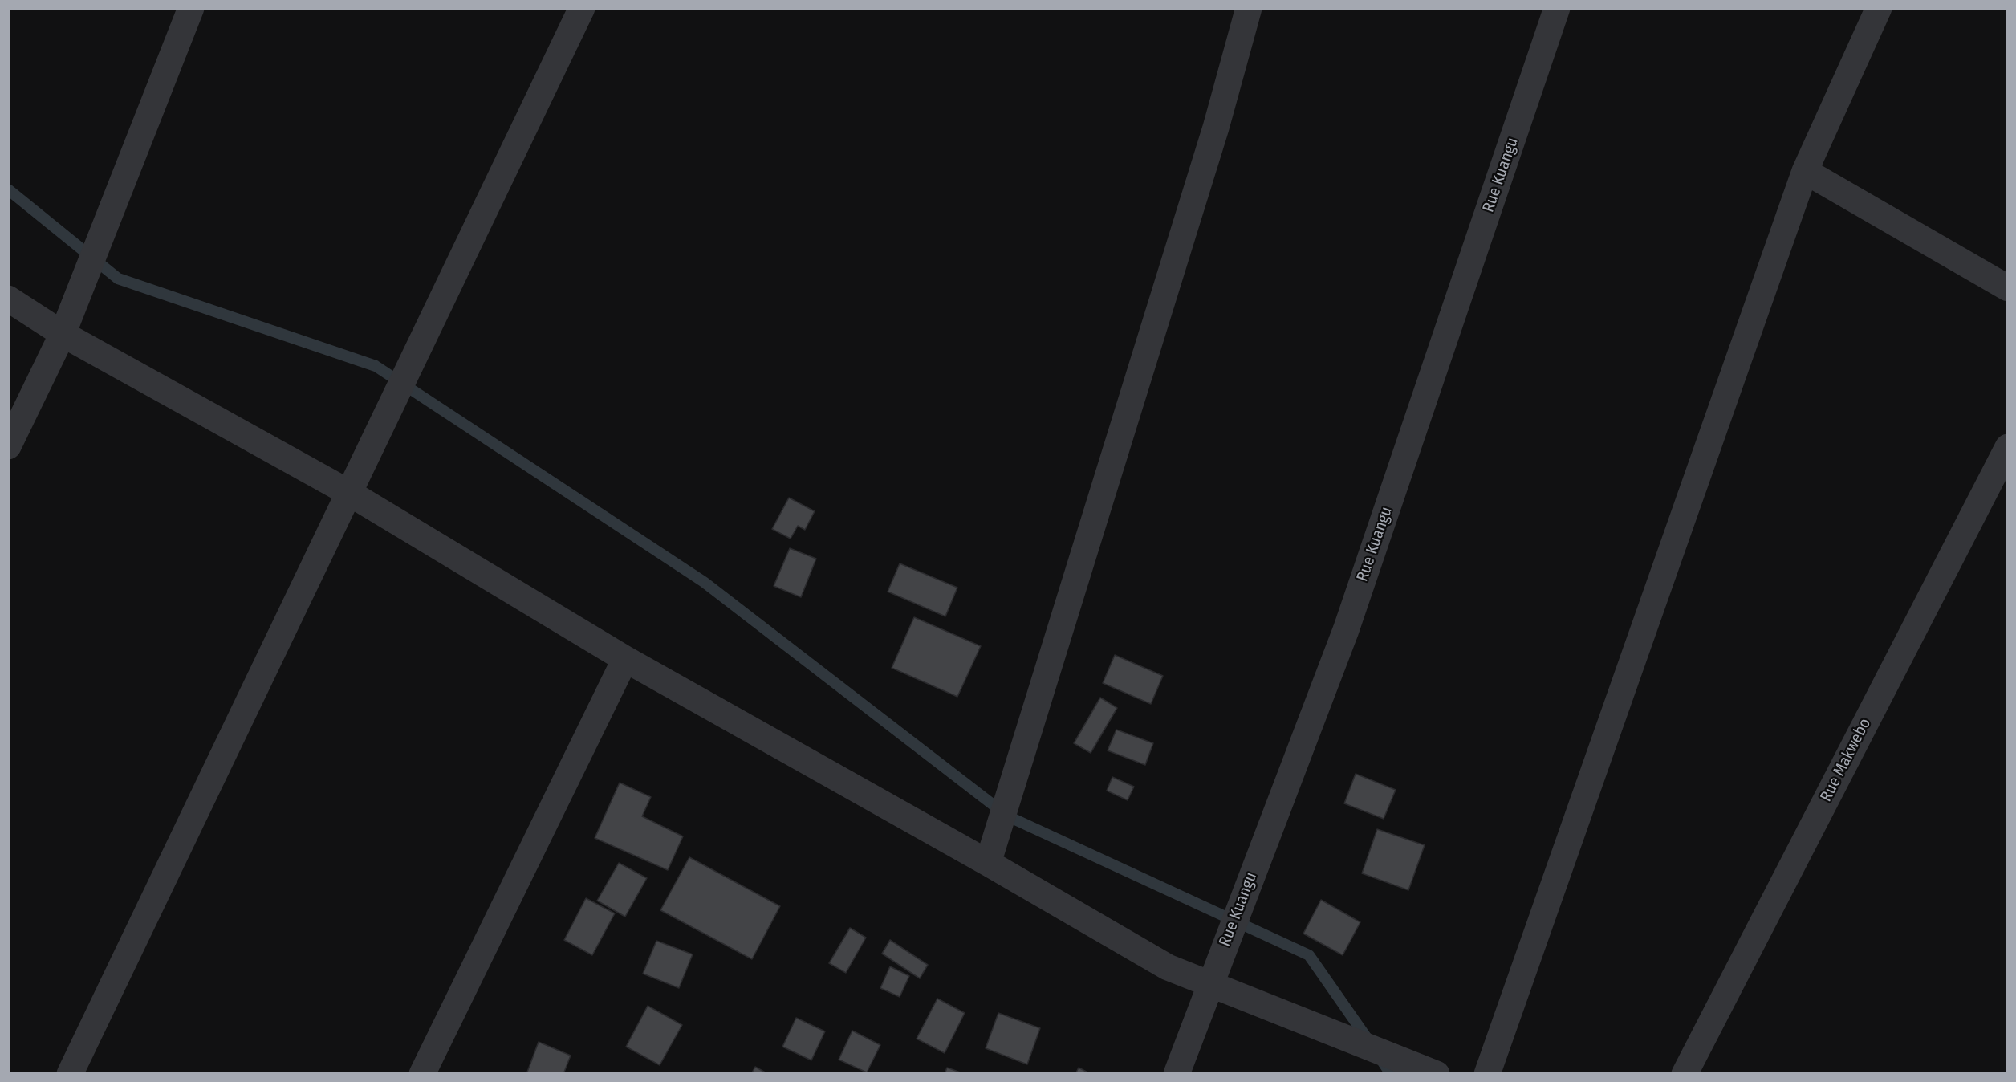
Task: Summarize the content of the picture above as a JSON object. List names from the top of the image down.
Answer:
{
  "streets": {
    "street": ["Rue Kuangu", "Rue Makwebo"]
  }
}
